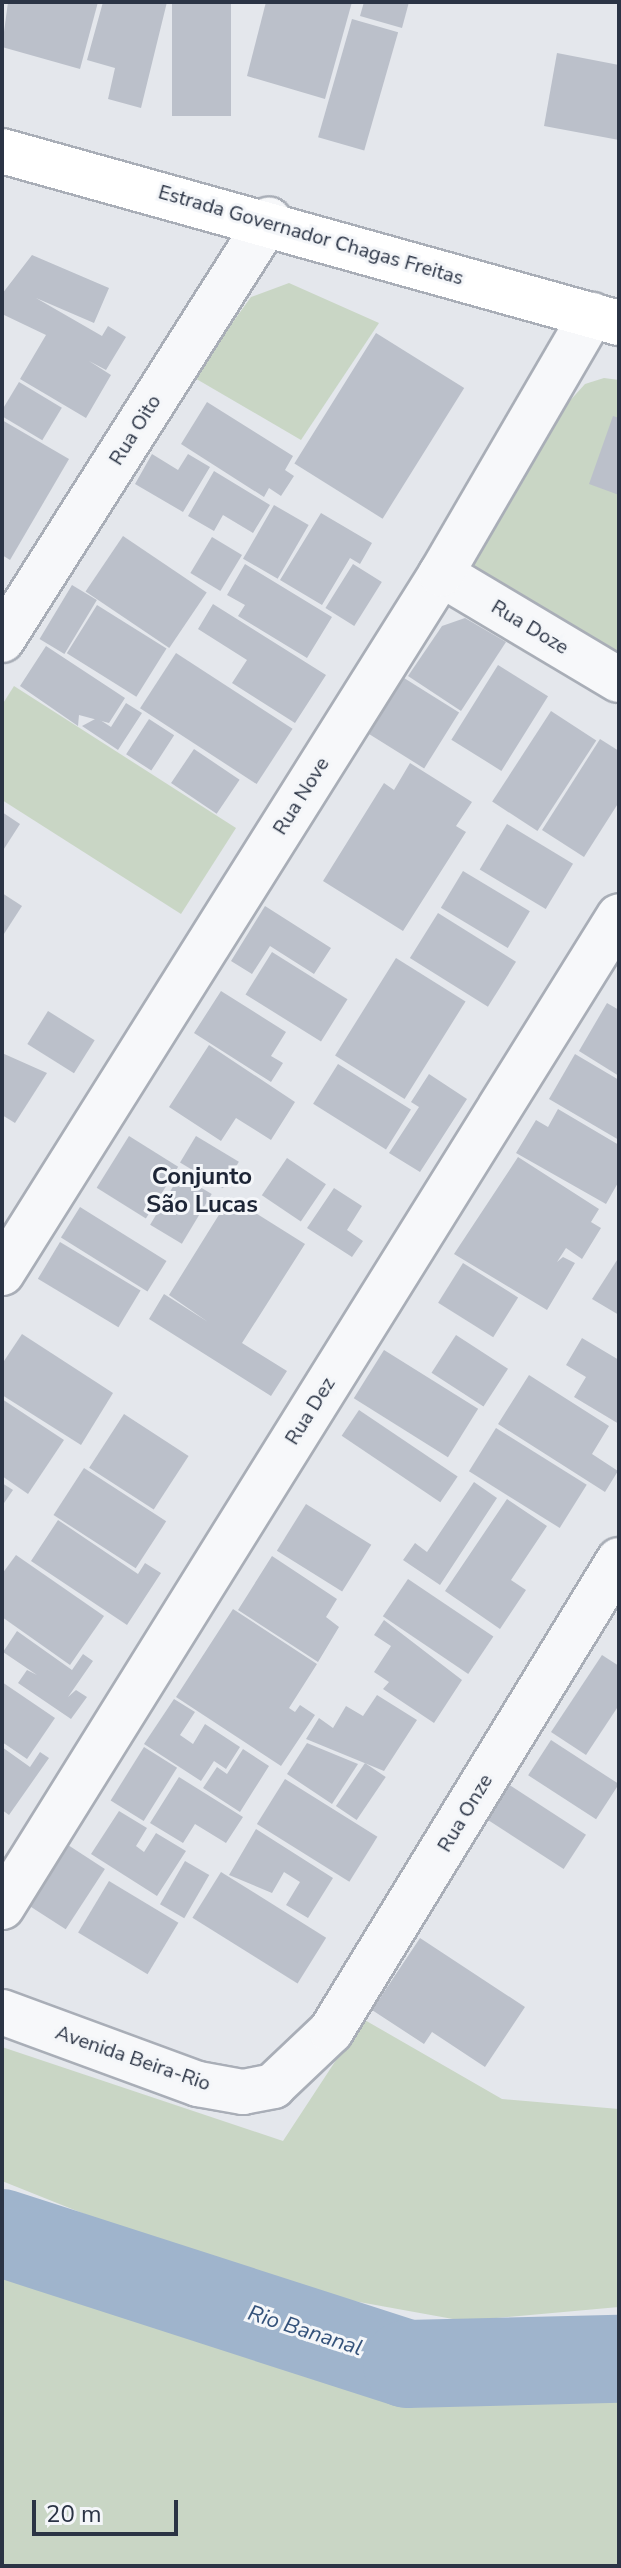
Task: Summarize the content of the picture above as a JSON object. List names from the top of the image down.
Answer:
{
  "streets": {
    "main road": ["Estrada Governador Chagas Freitas"],
    "street": [
      "Rua Oito",
      "Rua Doze",
      "Rua Nove",
      "Rua Dez",
      "Rua Onze",
      "Avenida Beira-Rio"
    ]
  },
  "crossings": [
    ["Estrada Governador Chagas Freitas", "Rua Oito"],
    ["Estrada Governador Chagas Freitas", "Rua Nove"],
    ["Rua Doze", "Rua Nove"],
    ["Rua Onze", "Avenida Beira-Rio"]
  ],
  "districts": ["Conjunto São Lucas"],
  "water": ["Rio Bananal"],
  "scale_bar": "20 m"
}
